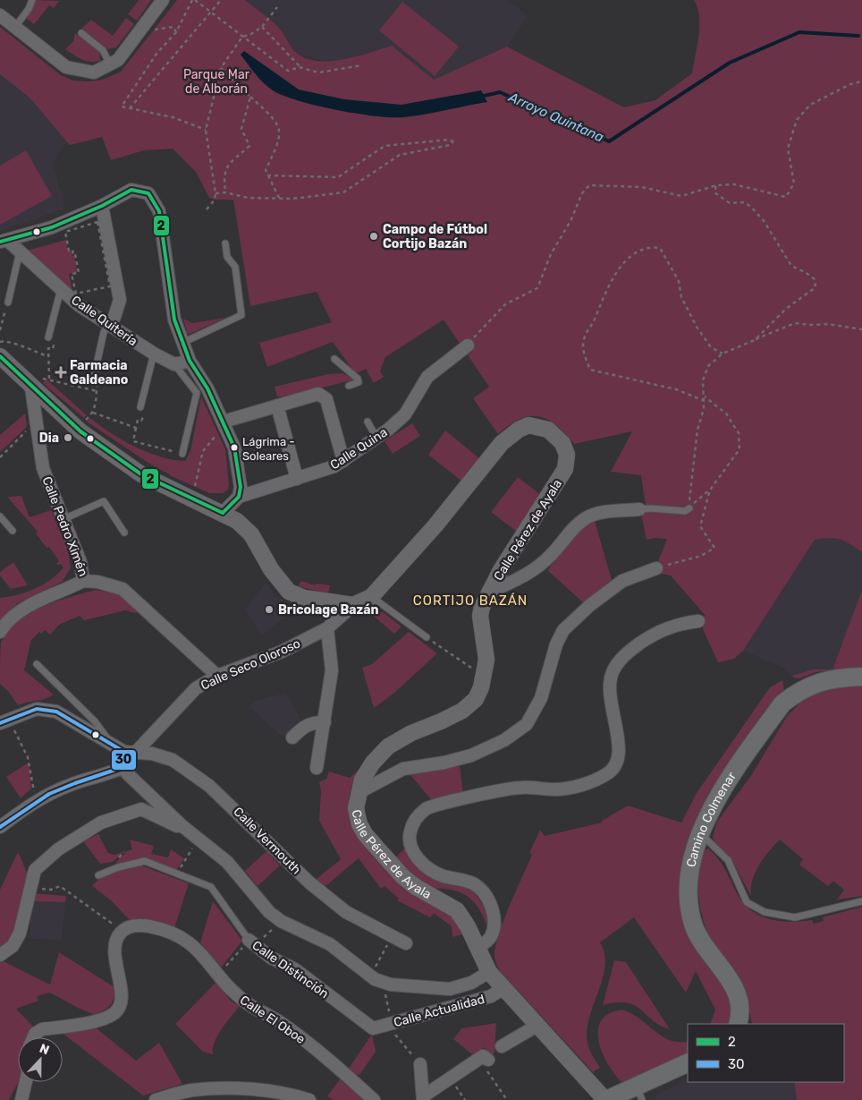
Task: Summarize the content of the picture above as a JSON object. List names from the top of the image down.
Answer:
{
  "streets": {
    "main road": ["Camino Colmenar"],
    "street": [
      "Calle Quitería",
      "Calle Quina",
      "Calle Pedro Ximén",
      "Calle Pérez de Ayala",
      "Calle Seco Oloroso",
      "Calle Vermouth",
      "Calle Distinción",
      "Calle Actualidad",
      "Calle El Oboe"
    ]
  },
  "crossings": [
    ["Calle Pedro Ximén", "Calle Seco Oloroso"],
    ["Calle Pérez de Ayala", "Calle Actualidad"],
    ["Calle Seco Oloroso", "Calle Vermouth"],
    ["Calle Distinción", "Calle Actualidad"]
  ],
  "districts": ["CORTIJO BAZÁN"],
  "water": ["Arroyo Quintana"],
  "parks": ["Parque Mar de Alborán"],
  "places": {
    "other": [
      "Campo de Fútbol Cortijo Bazán",
      "Dia",
      "Lágrima - Soleares",
      "Bricolage Bazán"
    ],
    "health": ["Farmacia Galdeano"]
  },
  "lines": ["transit line 2", "transit line 30"],
  "legend": ["2", "30"],
  "north": "top"
}
